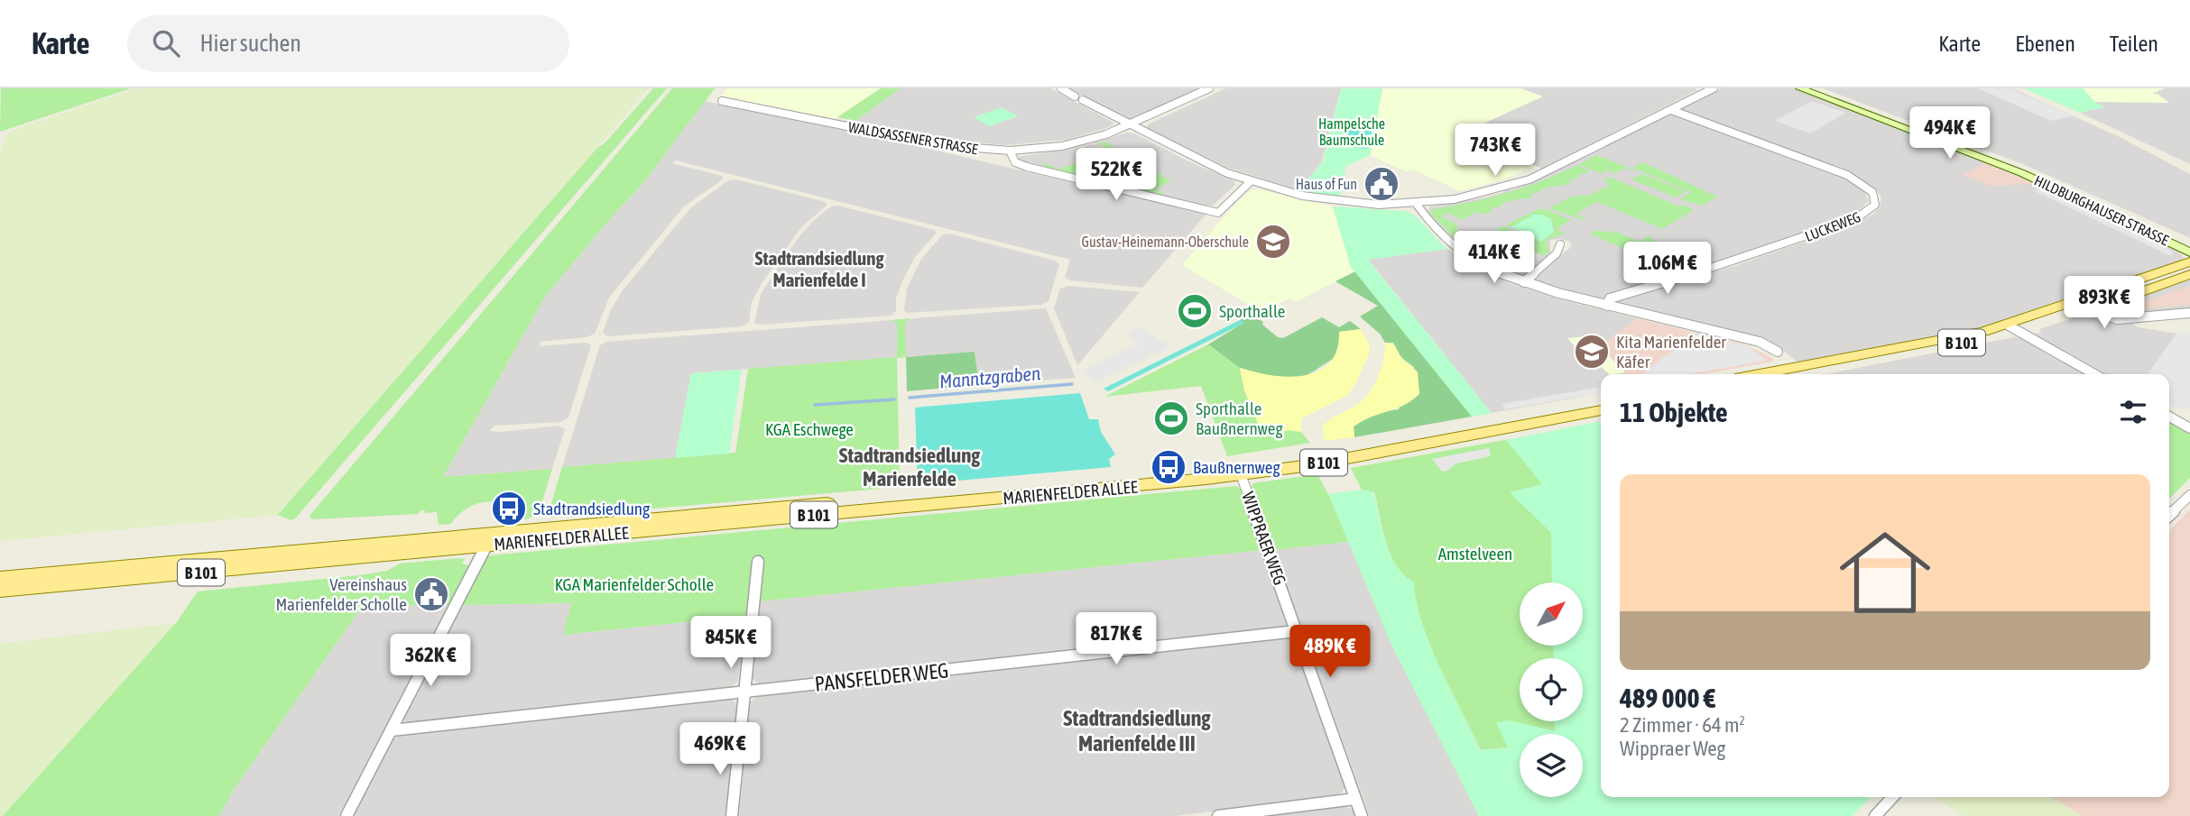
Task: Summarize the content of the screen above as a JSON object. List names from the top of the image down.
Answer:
{
  "streets": {
    "main road": ["HILDBURGHAUSER STRASSE", "B 101", "MARIENFELDER ALLEE"],
    "street": [
      "WALDSASSENER STRASSE",
      "LUCKEWEG",
      "WIPPRAER WEG",
      "PANSFELDER WEG"
    ]
  },
  "crossings": [
    ["B 101", "MARIENFELDER ALLEE"],
    ["MARIENFELDER ALLEE", "WIPPRAER WEG"],
    ["WIPPRAER WEG", "PANSFELDER WEG"]
  ],
  "districts": ["Stadtrandsiedlung Marienfelde I", "Stadtrandsiedlung Marienfelde", "Stadtrandsiedlung Marienfelde III"],
  "water": ["Manntzgraben"],
  "parks": [
    "Hampelsche Baumschule",
    "KGA Eschwege",
    "Amstelveen",
    "KGA Marienfelder Scholle"
  ],
  "places": {
    "public building": ["Haus of Fun", "Vereinshaus Marienfelder Scholle"],
    "school or university": ["Gustav-Heinemann-Oberschule", "Kita Marienfelder Käfer"],
    "sports": ["Sporthalle", "Sporthalle Baußnernweg"],
    "bus stop": ["Baußnernweg", "Stadtrandsiedlung"]
  },
  "north": "top right",
  "page": {
    "header": "Karte",
    "search": "Hier suchen",
    "nav": ["Karte", "Ebenen", "Teilen"],
    "price": [
      "494K €",
      "743K €",
      "522K €",
      "414K €",
      "1.06M €",
      "893K €",
      "817K €",
      "845K €",
      "489K €",
      "362K €",
      "469K €"
    ],
    "heading": "11 Objekte",
    "list": [
      {
        "name": "489 000 €",
        "note": "2 Zimmer · 64 m² · Wippraer Weg"
      }
    ]
  }
}
